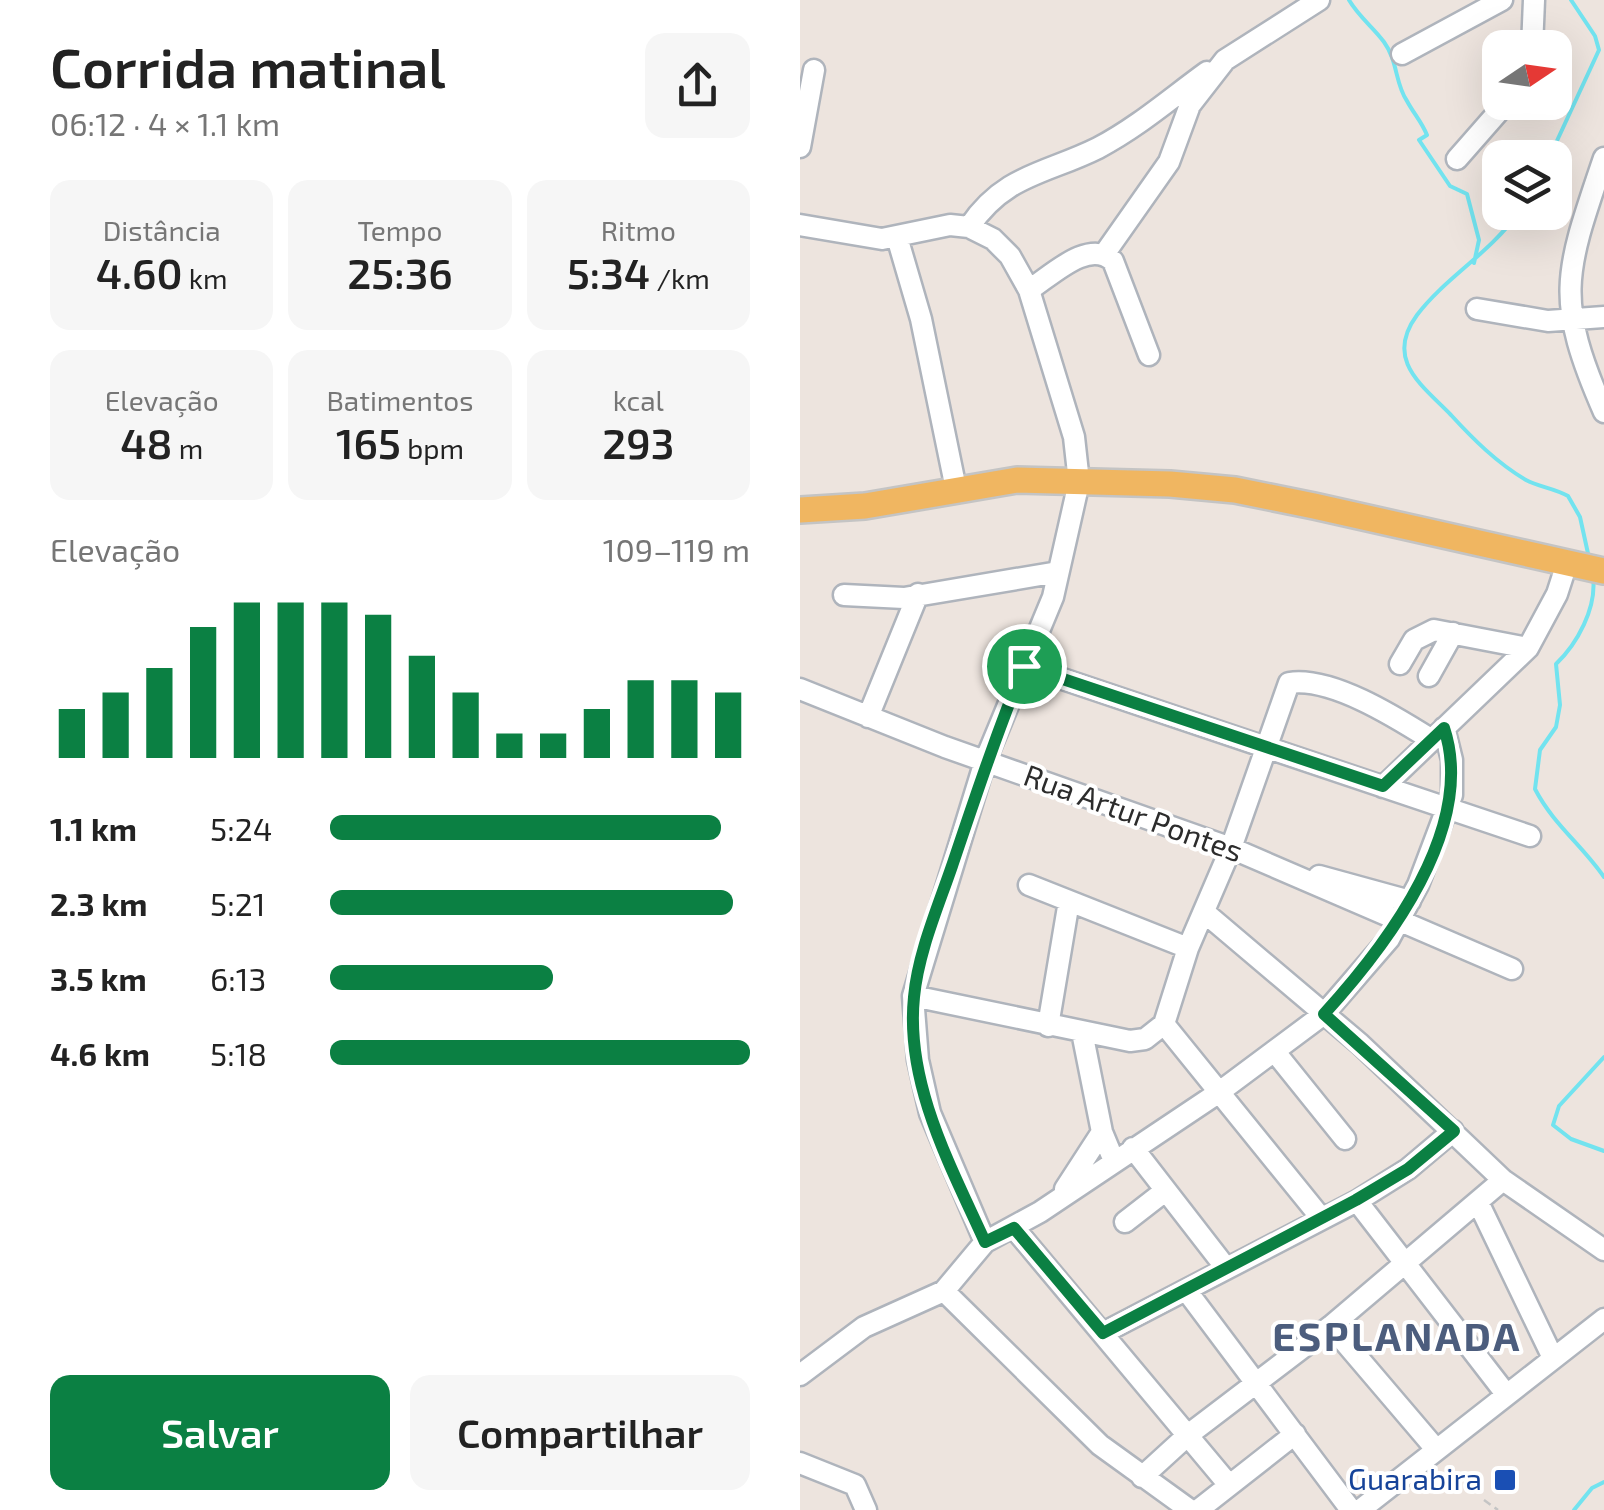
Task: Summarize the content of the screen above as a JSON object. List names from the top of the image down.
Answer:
{
  "streets": {
    "street": ["Rua Artur Pontes"]
  },
  "districts": ["ESPLANADA"],
  "places": {
    "transit": ["Guarabira"]
  },
  "north": "right",
  "page": {
    "heading": ["Corrida matinal", "06:12 · 4 × 1.1 km"],
    "stats": [
      ["Distância", "4.60 km"],
      ["Tempo", "25:36"],
      ["Ritmo", "5:34 /km"],
      ["Elevação", "48 m"],
      ["Batimentos", "165 bpm"],
      ["kcal", "293"]
    ],
    "chart": ["Elevação", "109–119 m"],
    "list": [
      {
        "name": "1.1 km",
        "note": "5:24"
      },
      {
        "name": "2.3 km",
        "note": "5:21"
      },
      {
        "name": "3.5 km",
        "note": "6:13"
      },
      {
        "name": "4.6 km",
        "note": "5:18"
      }
    ],
    "buttons": ["Salvar", "Compartilhar"]
  }
}
